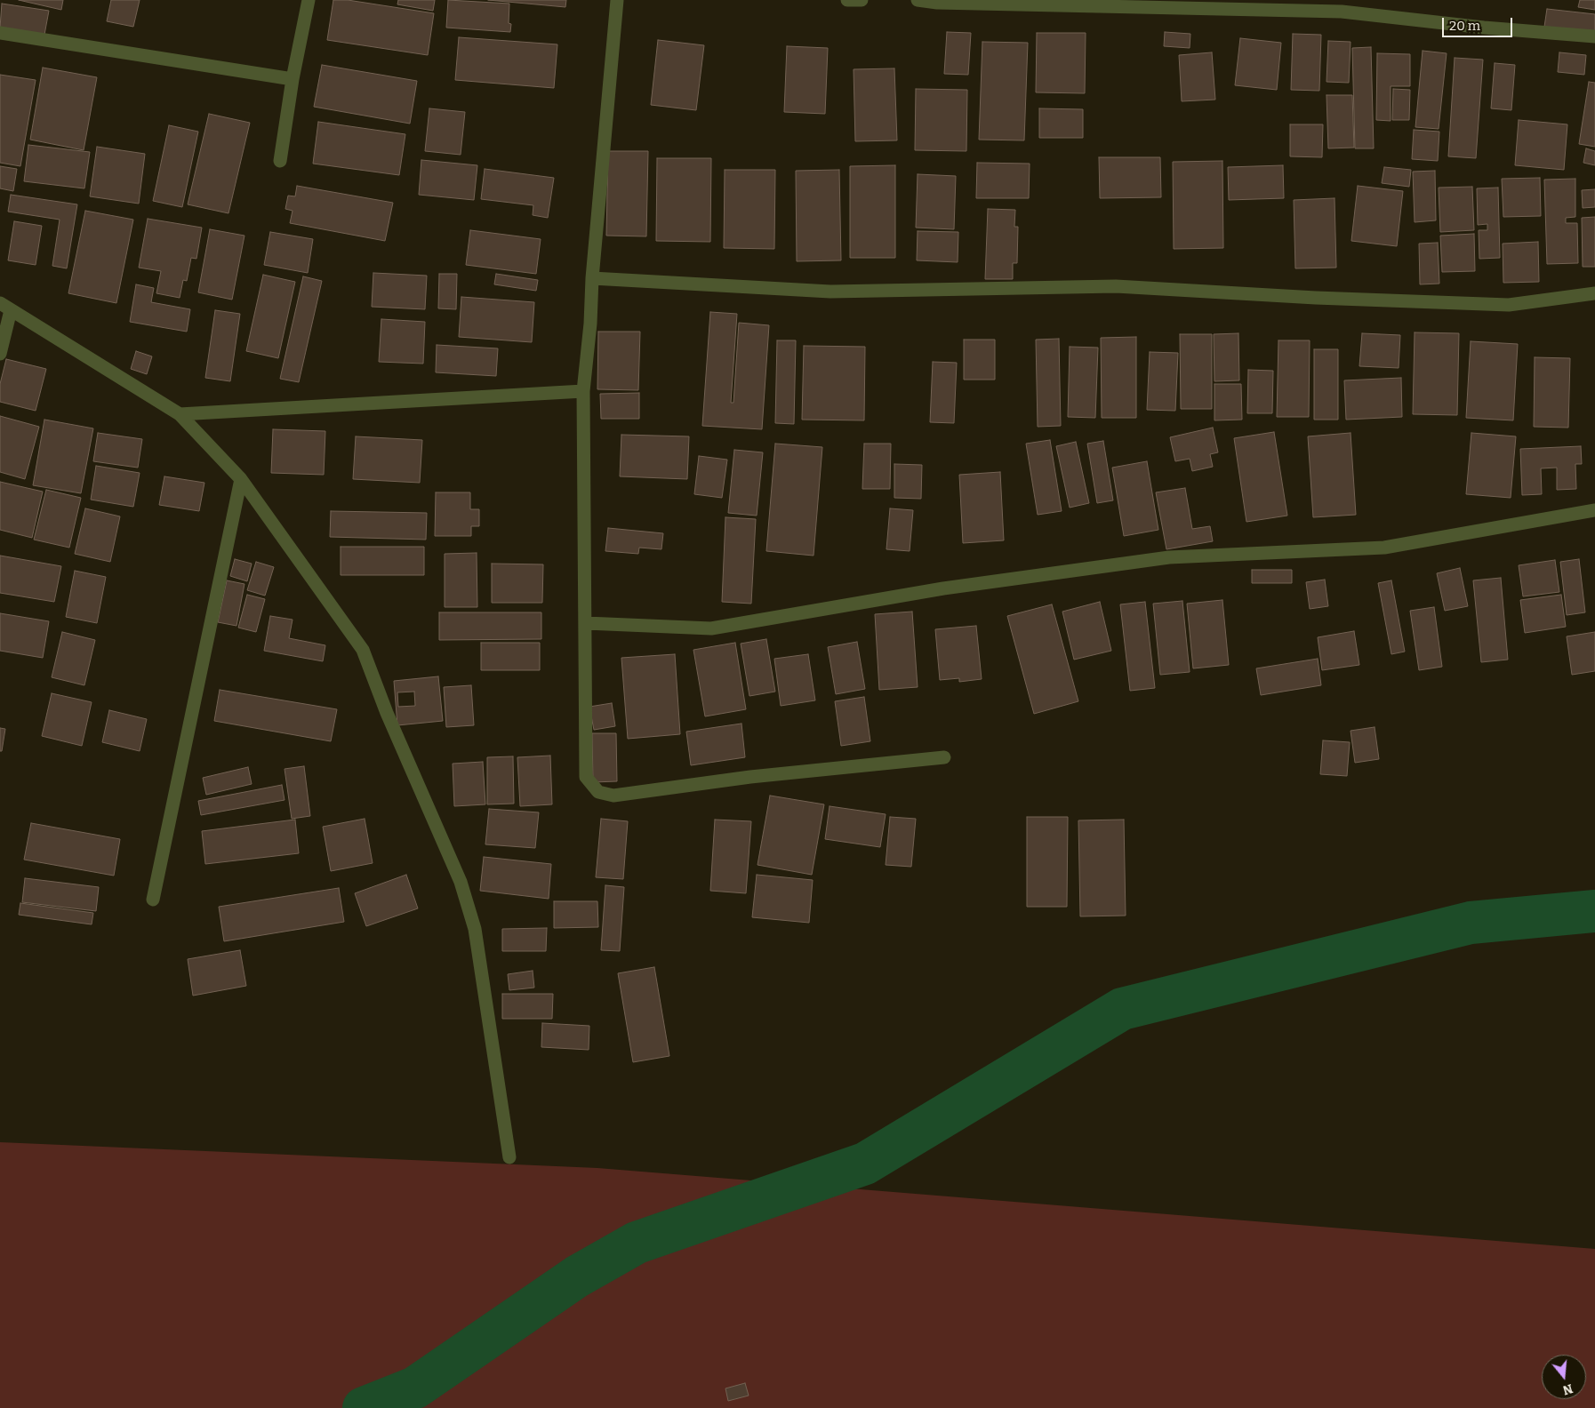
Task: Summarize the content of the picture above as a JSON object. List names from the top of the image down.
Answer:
{
  "scale_bar": "20 m",
  "north": "bottom"
}
